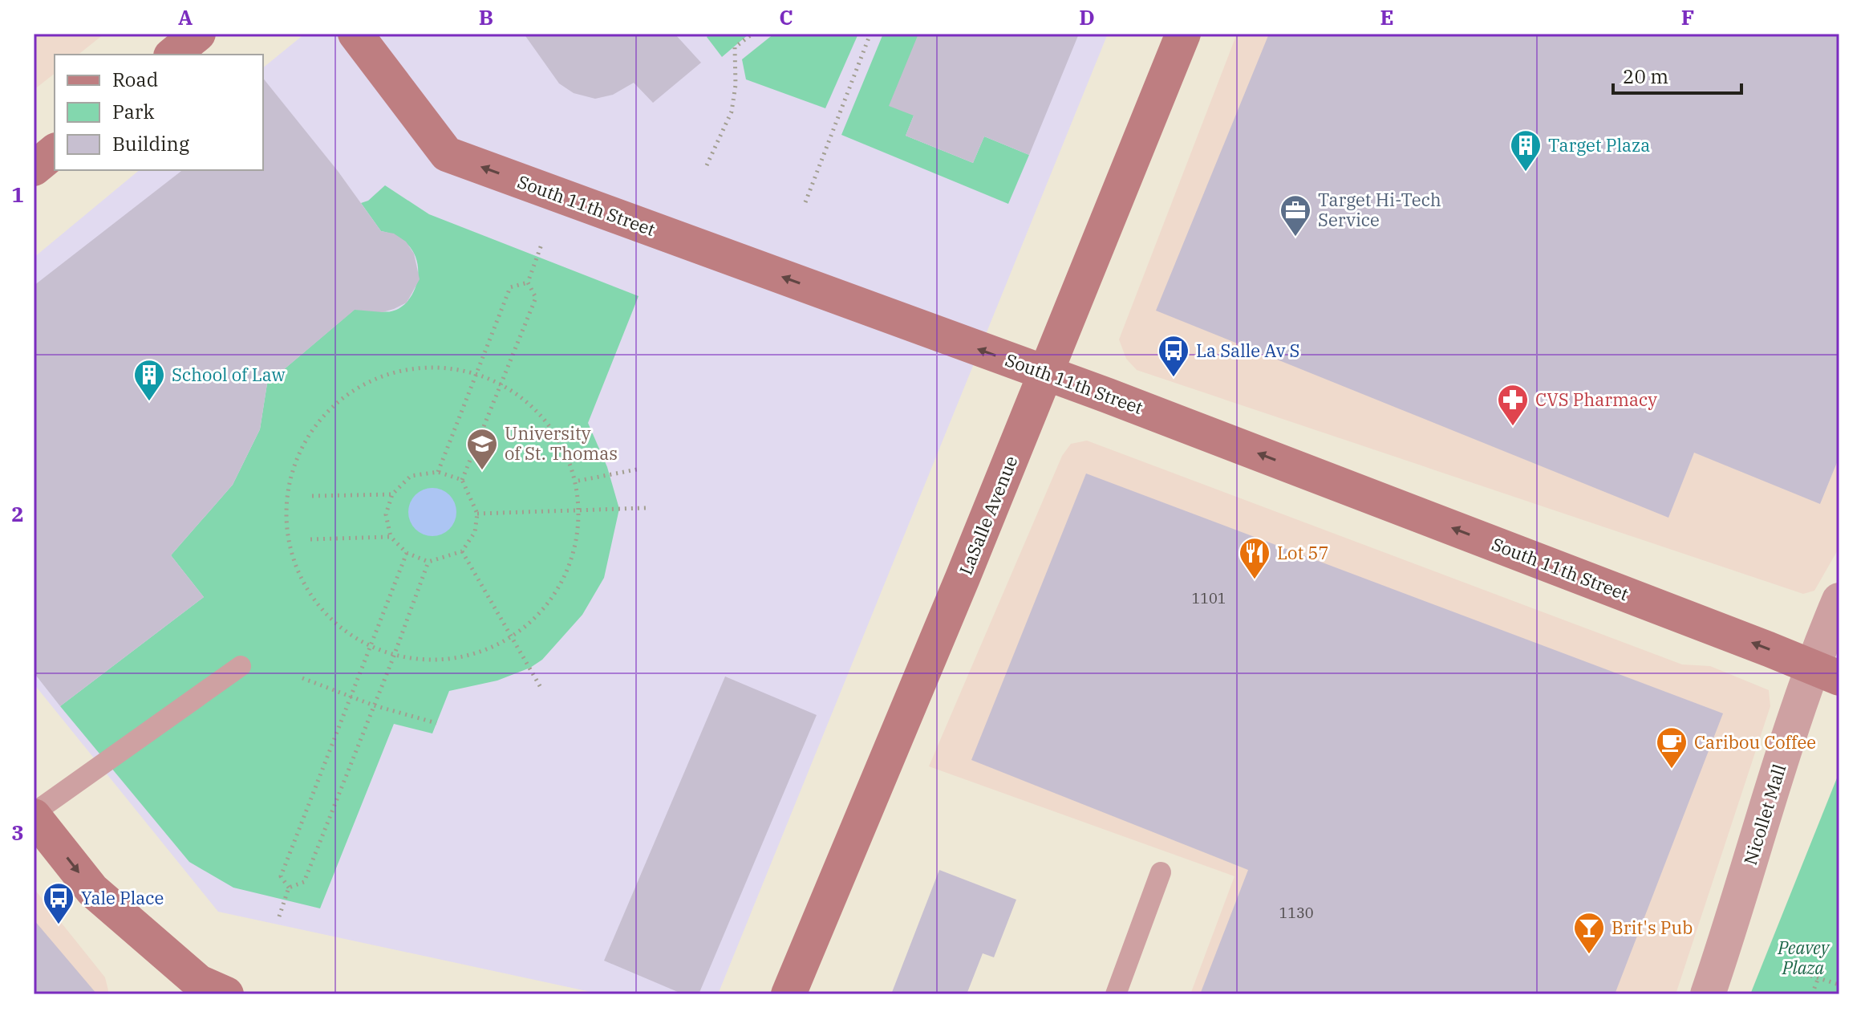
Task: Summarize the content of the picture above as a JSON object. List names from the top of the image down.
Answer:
{
  "streets": {
    "street": ["South 11th Street", "LaSalle Avenue", "Nicollet Mall"]
  },
  "crossings": [
    ["South 11th Street", "LaSalle Avenue"],
    ["South 11th Street", "Nicollet Mall"]
  ],
  "one_way": ["South 11th Street"],
  "parks": ["Peavey Plaza"],
  "places": {
    "building": ["Target Plaza", "School of Law"],
    "office": ["Target Hi-Tech Service"],
    "bus stop": ["La Salle Av S", "Yale Place"],
    "pharmacy": ["CVS Pharmacy"],
    "school or university": ["University of St. Thomas"],
    "restaurant": ["Lot 57"],
    "cafe": ["Caribou Coffee"],
    "bar": ["Brit's Pub"]
  },
  "house_numbers": ["1101", "1130"],
  "legend": ["Road", "Park", "Building"],
  "scale_bar": "20 m",
  "grid": {
    "columns": [
      "A",
      "B",
      "C",
      "D",
      "E",
      "F"
    ],
    "rows": ["1", "2", "3"]
  }
}
